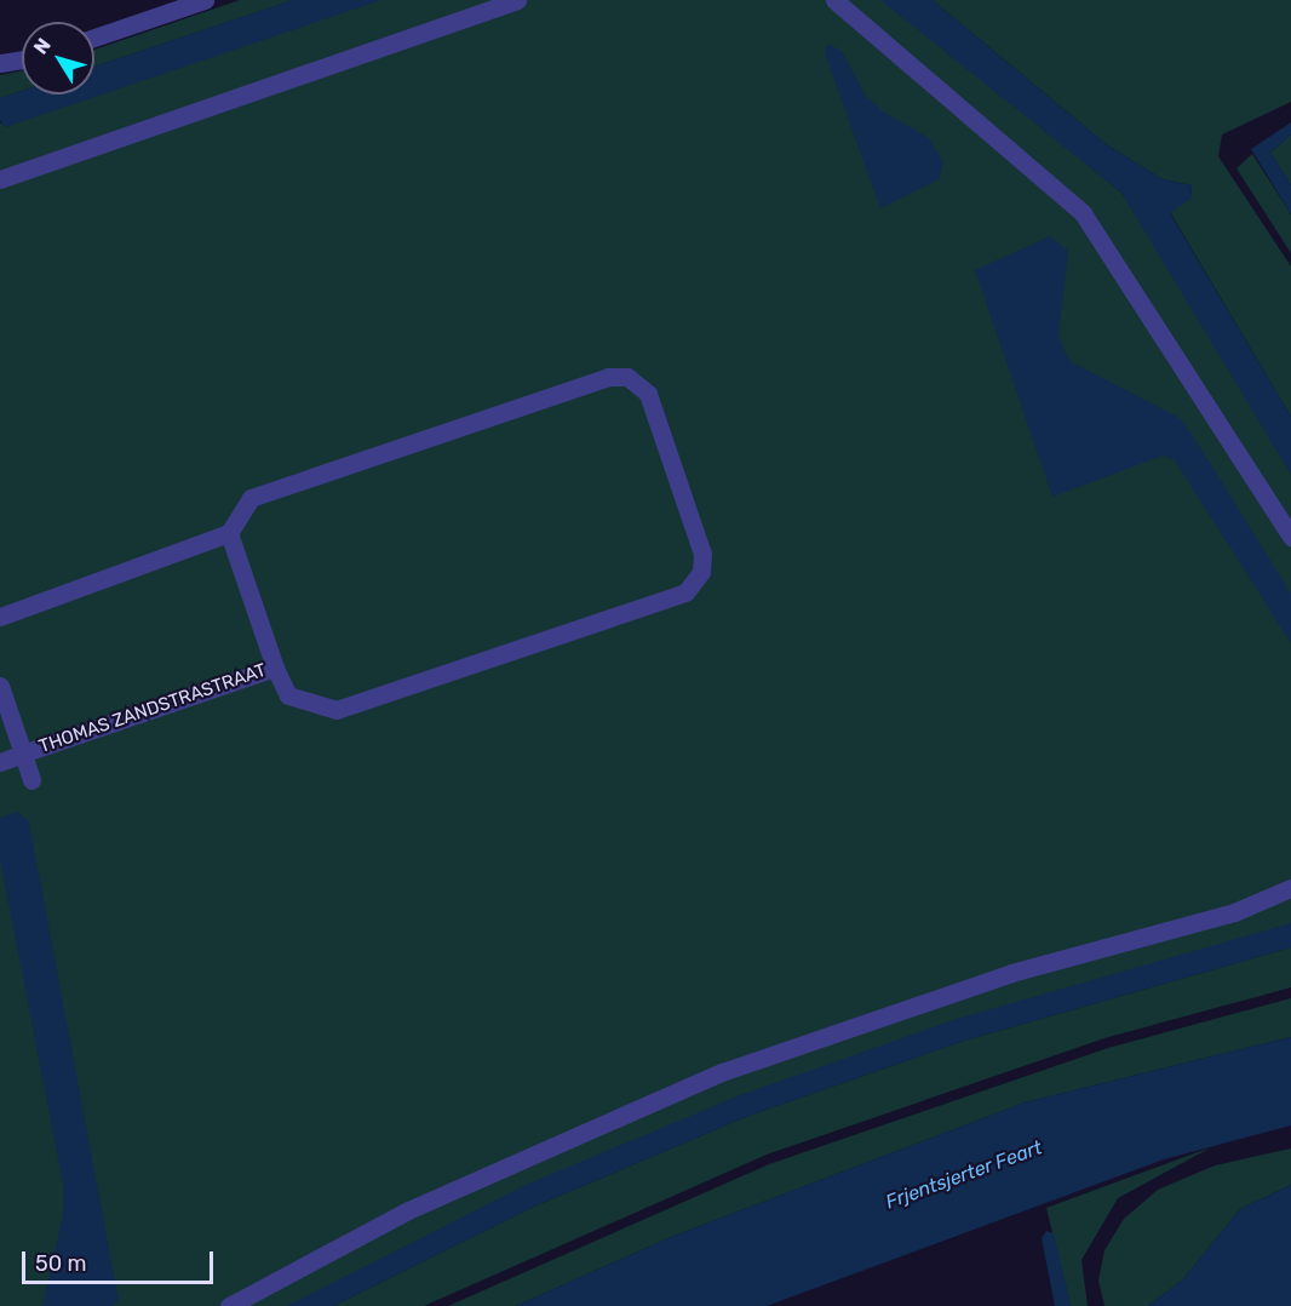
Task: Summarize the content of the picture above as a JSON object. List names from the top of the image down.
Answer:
{
  "streets": {
    "street": ["THOMAS ZANDSTRASTRAAT"]
  },
  "water": ["Frjentsjerter Feart"],
  "scale_bar": "50 m",
  "north": "top left"
}
